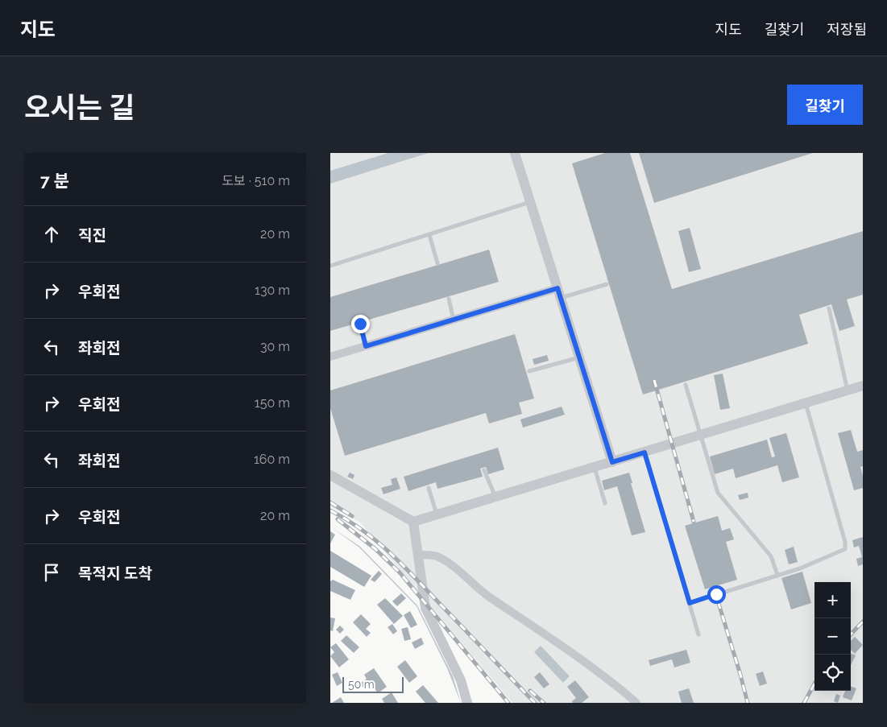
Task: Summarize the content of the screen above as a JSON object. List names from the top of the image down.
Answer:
{
  "scale_bar": "50 m",
  "page": {
    "header": "지도",
    "nav": ["지도", "길찾기", "저장됨"],
    "title": "오시는 길",
    "buttons": "길찾기",
    "heading": ["7 분", "도보 · 510 m"],
    "list": [
      ["직진", "20 m"],
      ["우회전", "130 m"],
      ["좌회전", "30 m"],
      ["우회전", "150 m"],
      ["좌회전", "160 m"],
      ["우회전", "20 m"],
      "목적지 도착"
    ],
    "map_buttons": ["+", "−"],
    "scale": "50 m"
  }
}
